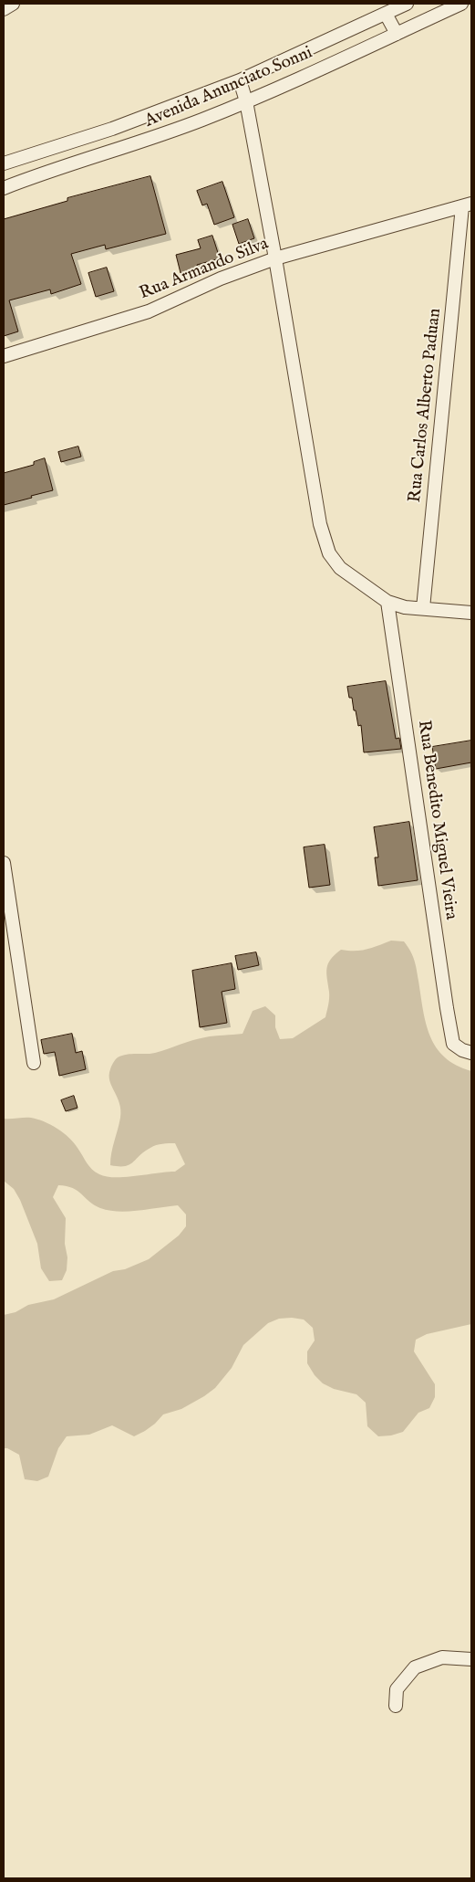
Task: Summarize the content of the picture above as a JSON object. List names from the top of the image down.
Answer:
{
  "streets": {
    "street": [
      "Avenida Anunciato Sonni",
      "Rua Armando Silva",
      "Rua Carlos Alberto Paduan",
      "Rua Benedito Miguel Vieira"
    ]
  },
  "crossings": [
    ["Rua Armando Silva", "Rua Carlos Alberto Paduan"]
  ]
}
